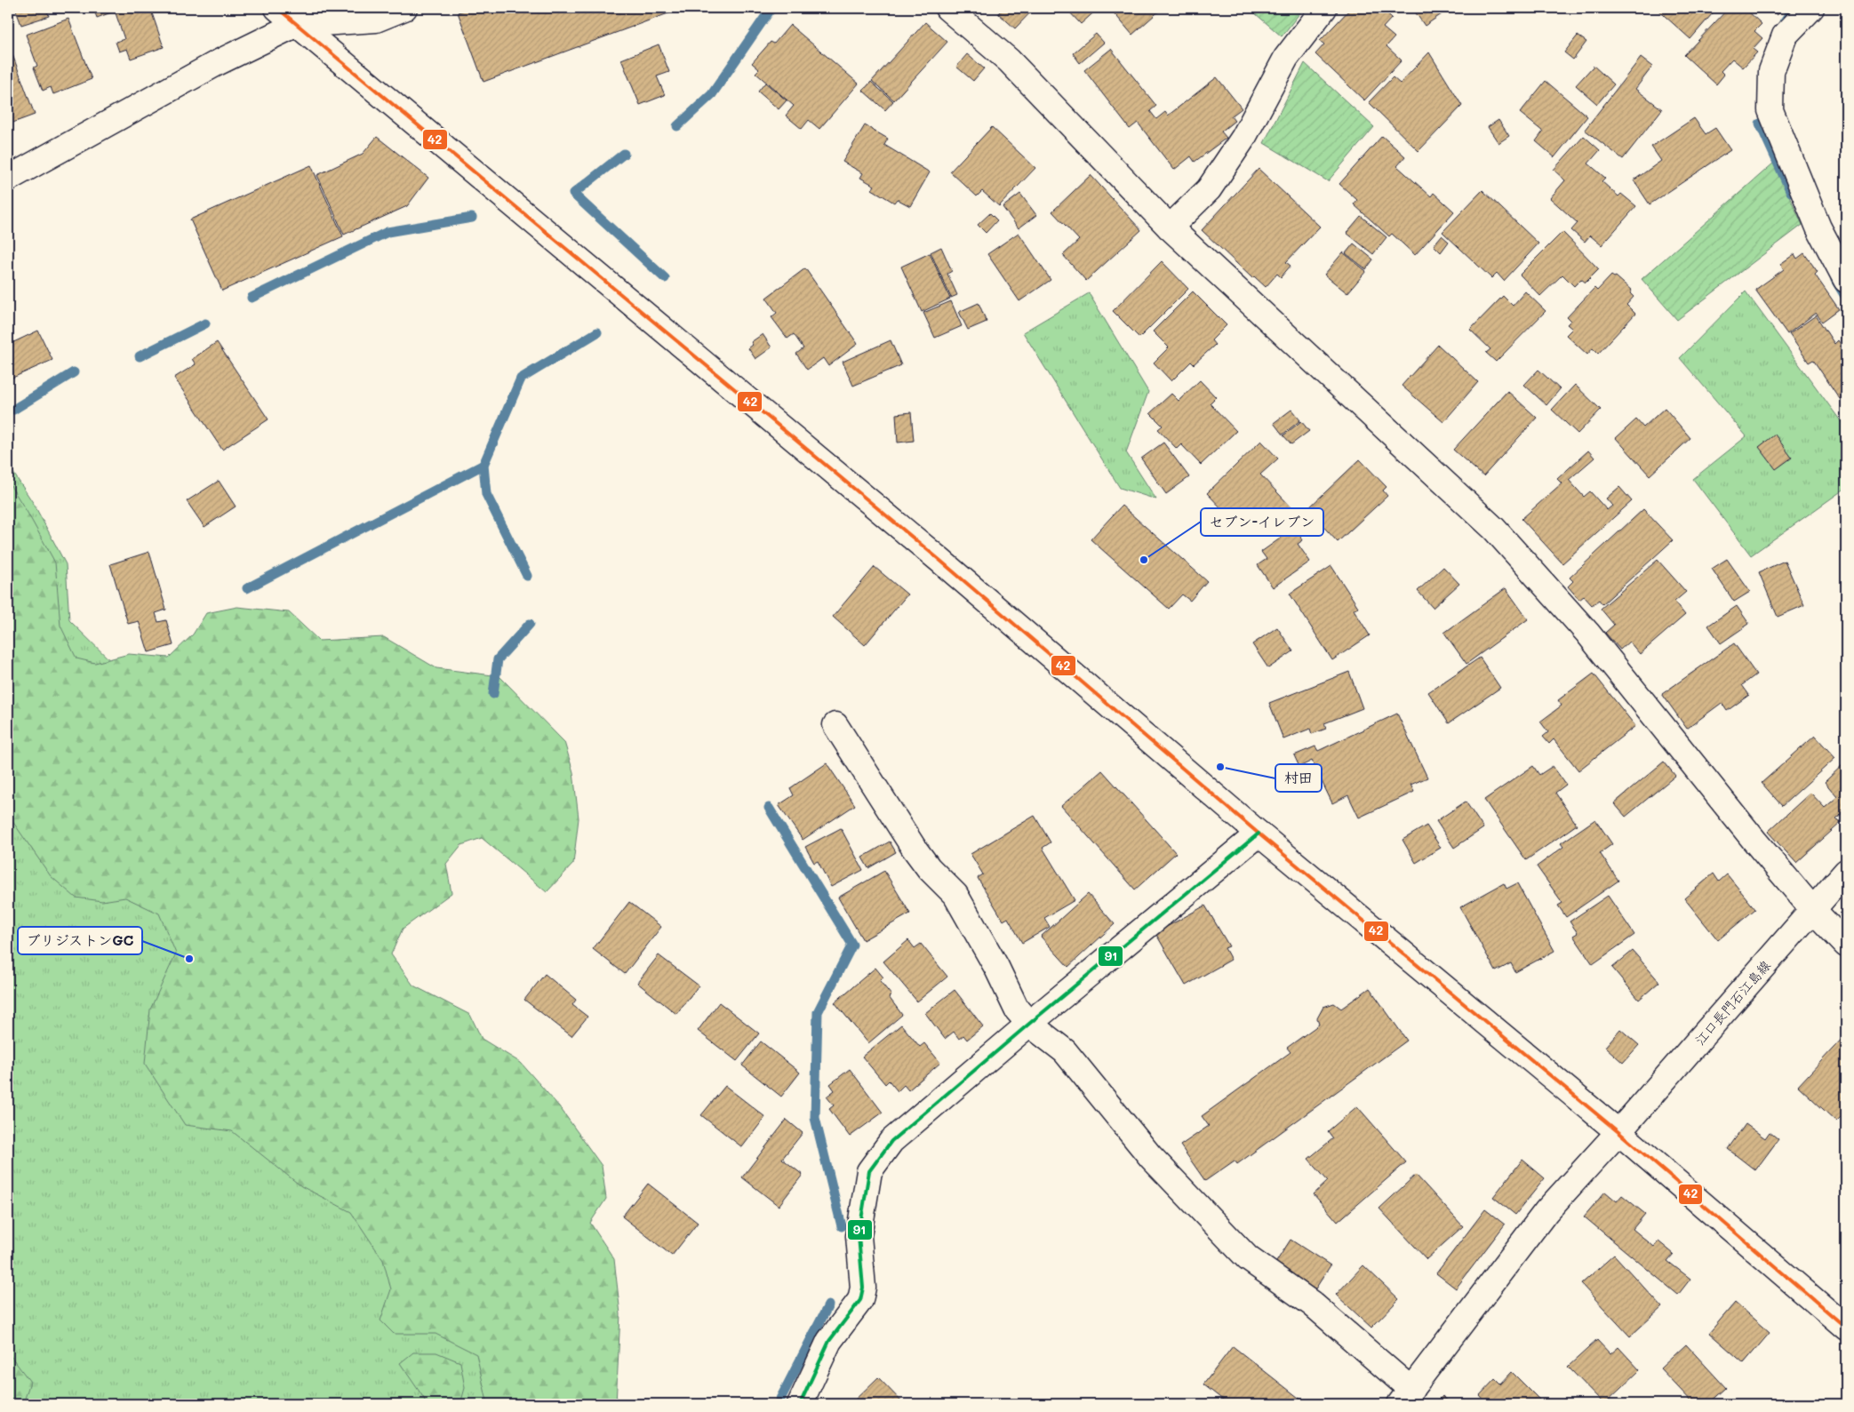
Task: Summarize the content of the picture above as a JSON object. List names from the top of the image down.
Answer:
{
  "streets": {
    "main road": ["江口長門石江島線"]
  },
  "places": ["セブン-イレブン", "村田", "ブリジストンGC"],
  "lines": ["transit line 42", "transit line 91"]
}
